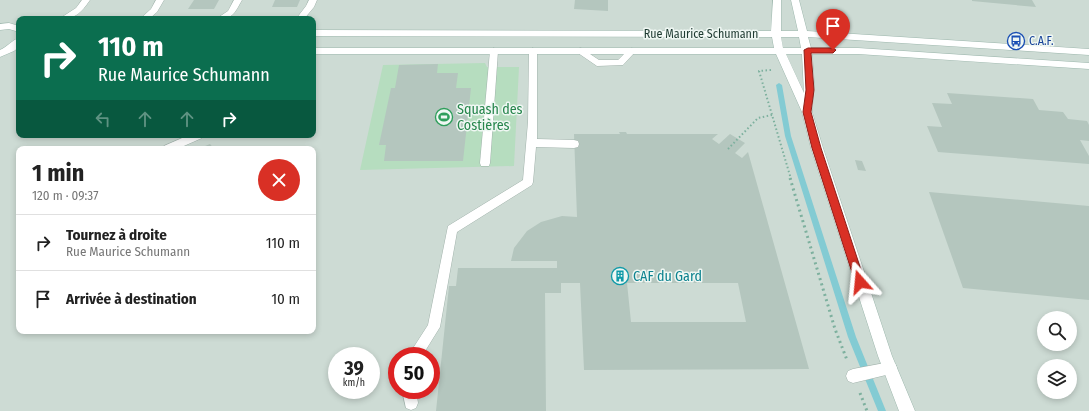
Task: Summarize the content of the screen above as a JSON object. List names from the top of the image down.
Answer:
{
  "streets": {
    "main road": ["Rue Maurice Schumann"]
  },
  "places": {
    "bus stop": ["C.A.F."],
    "sports": ["Squash des Costières"],
    "building": ["CAF du Gard"]
  },
  "page": {
    "turn": ["110 m", "Rue Maurice Schumann"],
    "heading": ["1 min", "120 m · 09:37"],
    "list": [
      {
        "name": "Tournez à droite",
        "note": "Rue Maurice Schumann",
        "value": "110 m"
      },
      {
        "name": "Arrivée à destination",
        "value": "10 m"
      }
    ],
    "speed": "39 km/h",
    "limit": "50"
  }
}
